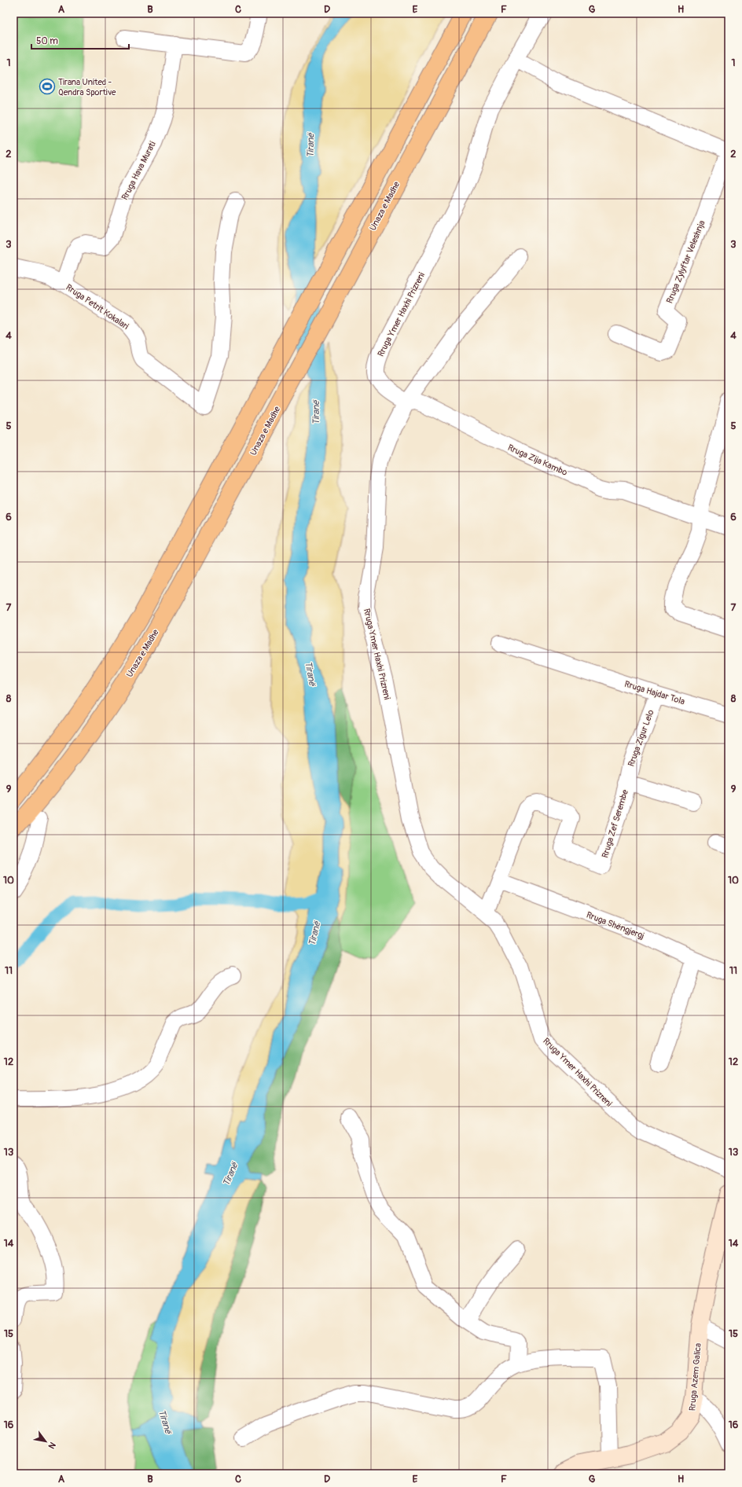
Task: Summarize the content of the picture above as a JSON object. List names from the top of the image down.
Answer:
{
  "streets": {
    "highway": ["Unaza e Madhe"],
    "main road": ["Rruga Azem Galica"],
    "street": [
      "Rruga Hava Murati",
      "Rruga Zylyftar Veleshnja",
      "Rruga Petrit Kokalari",
      "Rruga Ymer Haxhi Prizreni",
      "Rruga Zija Kambo",
      "Rruga Hajdar Tola",
      "Rruga Zigur Lelo",
      "Rruga Zef Serembe",
      "Rruga Shëngjergj"
    ]
  },
  "crossings": [
    ["Rruga Hava Murati", "Rruga Petrit Kokalari"],
    ["Rruga Zylyftar Veleshnja", "Rruga Ymer Haxhi Prizreni"],
    ["Rruga Ymer Haxhi Prizreni", "Rruga Zija Kambo"],
    ["Rruga Ymer Haxhi Prizreni", "Rruga Zef Serembe"],
    ["Rruga Hajdar Tola", "Rruga Zigur Lelo"],
    ["Rruga Zigur Lelo", "Rruga Zef Serembe"],
    ["Rruga Zef Serembe", "Rruga Shëngjergj"]
  ],
  "water": ["Tiranë"],
  "places": {
    "sports": ["Tirana United - Qendra Sportive"]
  },
  "scale_bar": "50 m",
  "north": "bottom right",
  "grid": {
    "columns": [
      "A",
      "B",
      "C",
      "D",
      "E",
      "F",
      "G",
      "H"
    ],
    "rows": [
      "1",
      "2",
      "3",
      "4",
      "5",
      "6",
      "7",
      "8",
      "9",
      "10",
      "11",
      "12",
      "13",
      "14",
      "15",
      "16"
    ]
  }
}
